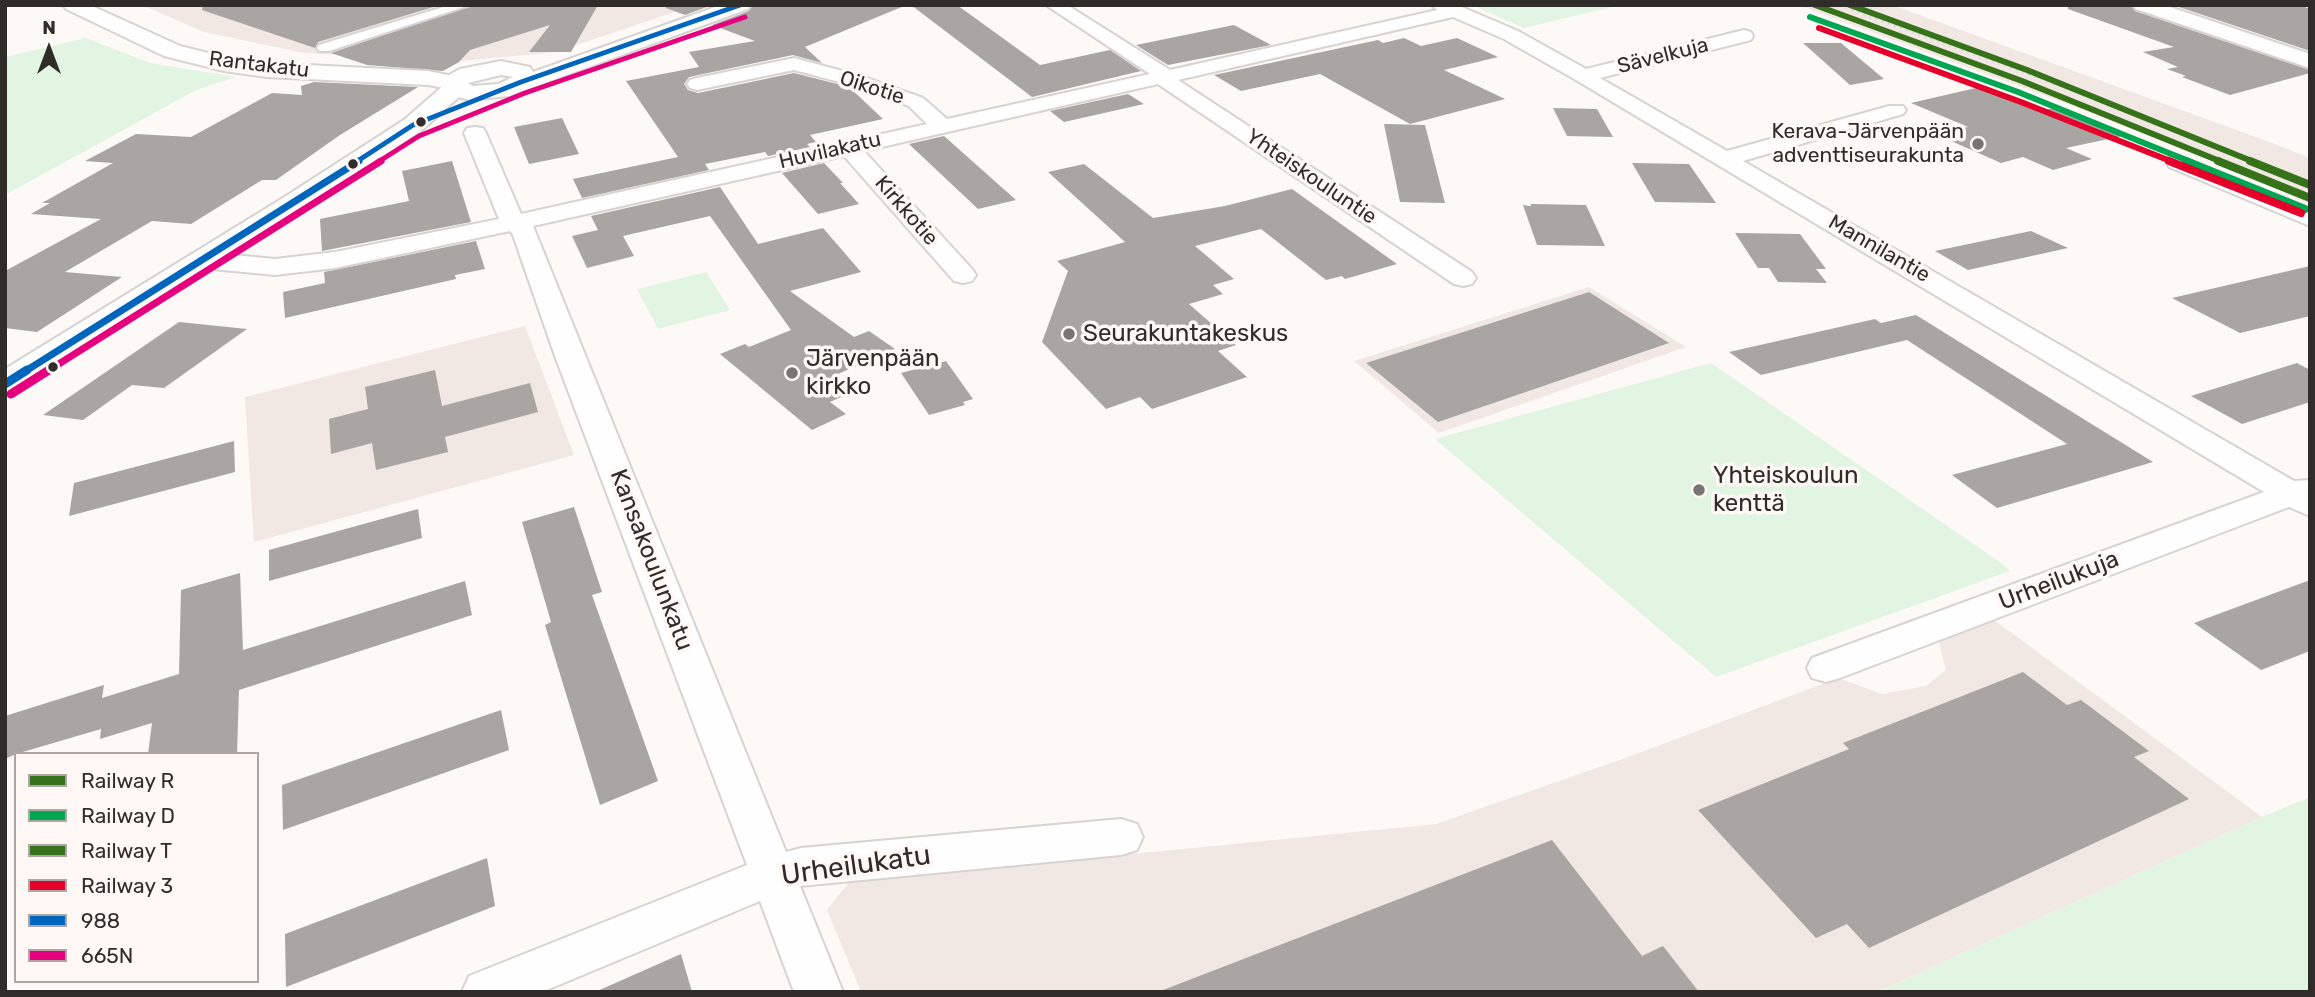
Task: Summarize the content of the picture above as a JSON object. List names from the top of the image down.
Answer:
{
  "streets": {
    "street": [
      "Sävelkuja",
      "Rantakatu",
      "Oikotie",
      "Huvilakatu",
      "Yhteiskouluntie",
      "Kirkkotie",
      "Mannilantie",
      "Kansakoulunkatu",
      "Urheilukuja",
      "Urheilukatu"
    ]
  },
  "crossings": [
    ["Sävelkuja", "Mannilantie"],
    ["Oikotie", "Huvilakatu"],
    ["Huvilakatu", "Yhteiskouluntie"],
    ["Huvilakatu", "Kirkkotie"],
    ["Huvilakatu", "Mannilantie"],
    ["Huvilakatu", "Kansakoulunkatu"],
    ["Mannilantie", "Urheilukuja"],
    ["Kansakoulunkatu", "Urheilukatu"]
  ],
  "places": [
    "Kerava-Järvenpään adventtiseurakunta",
    "Seurakuntakeskus",
    "Järvenpään kirkko",
    "Yhteiskoulun kenttä"
  ],
  "lines": [
    "rail line R",
    "rail line T",
    "transit line 988",
    "rail line D",
    "transit line 665N",
    "rail line 3"
  ],
  "legend": [
    "Railway R",
    "Railway D",
    "Railway T",
    "Railway 3",
    "988",
    "665N"
  ],
  "north": "top"
}
